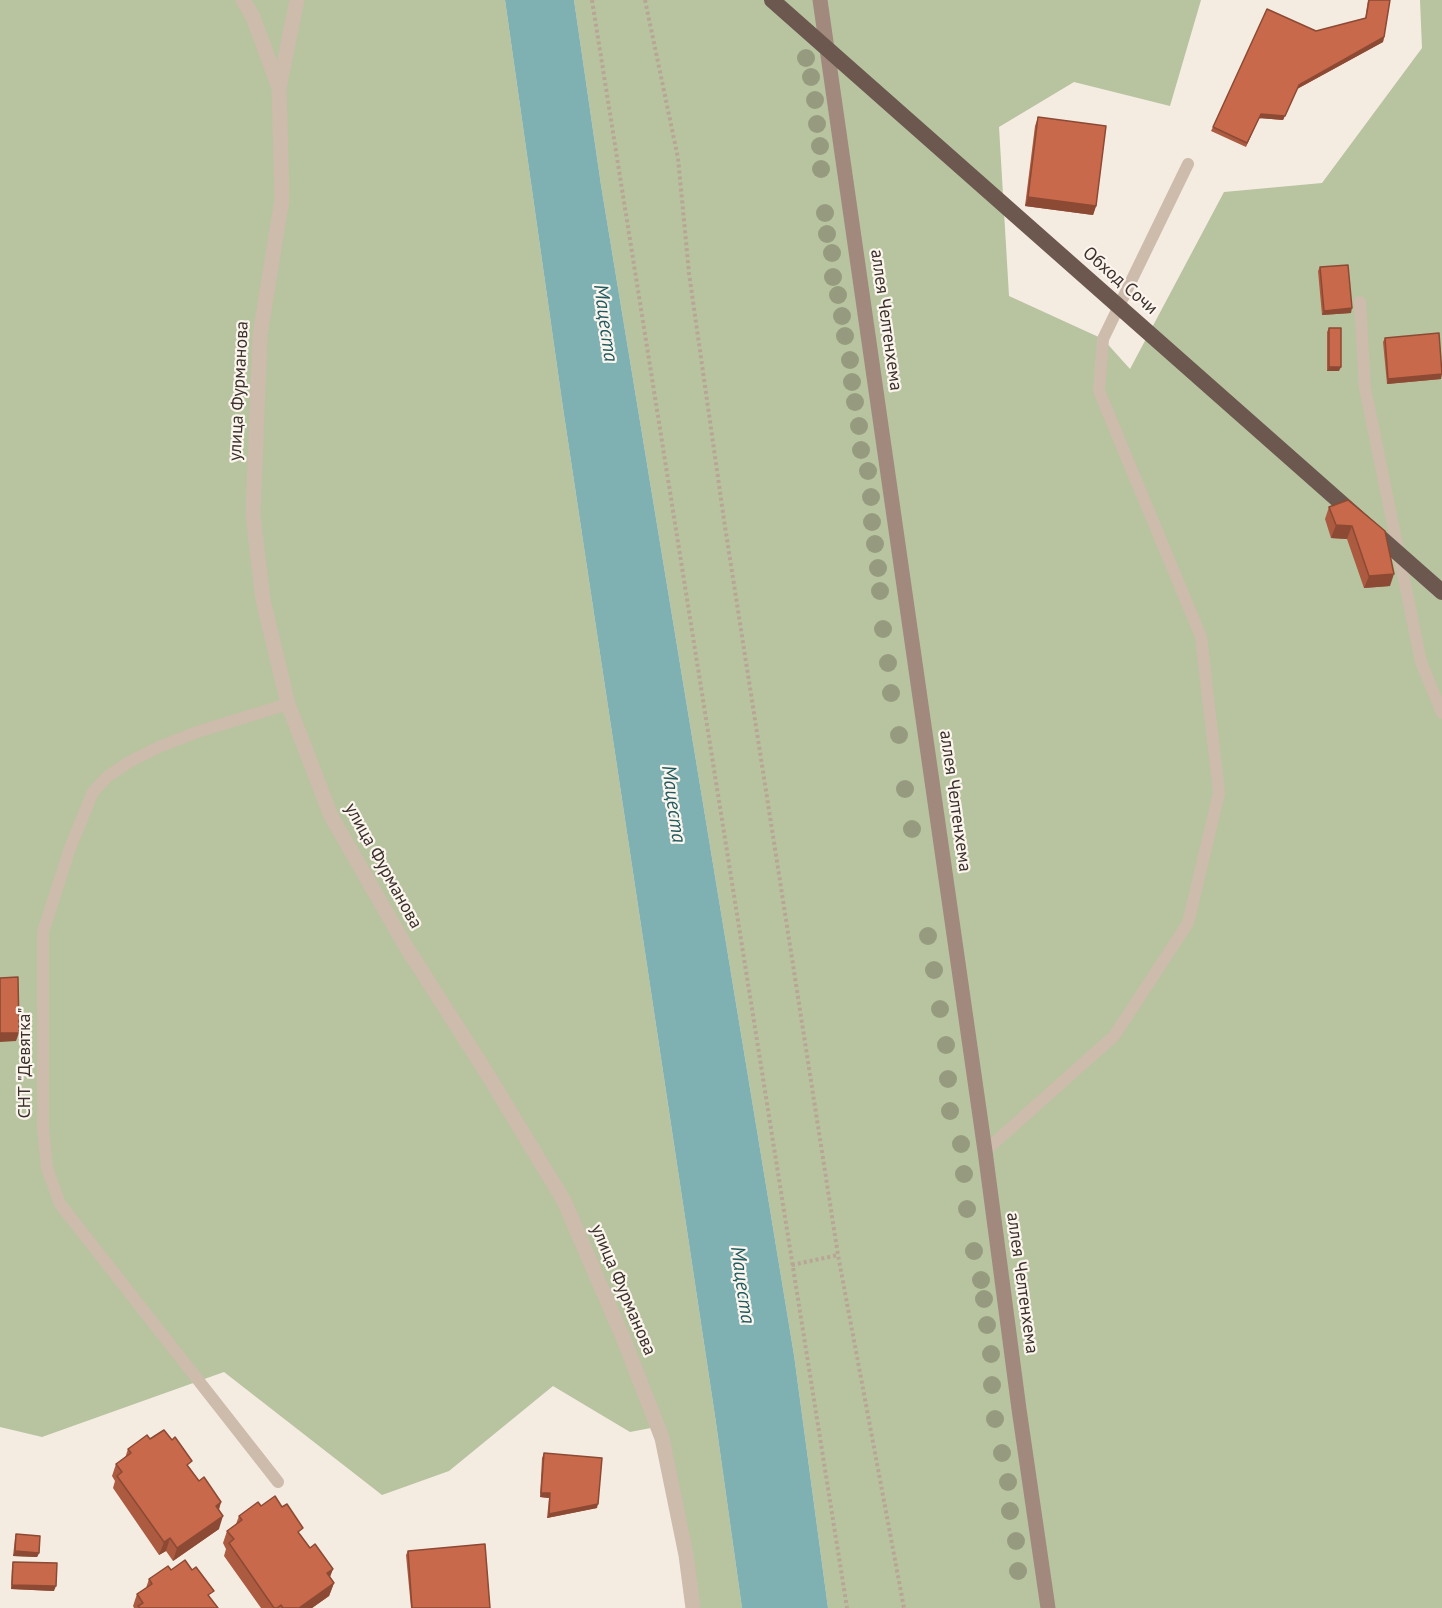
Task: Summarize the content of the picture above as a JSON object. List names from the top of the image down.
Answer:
{
  "streets": {
    "highway": ["Обход Сочи"],
    "main road": ["аллея Челтенхема"],
    "street": ["улица Фурманова"],
    "lane": ["СНТ \"Девятка\""]
  },
  "crossings": [
    ["улица Фурманова", "СНТ \"Девятка\""]
  ],
  "water": ["Мацеста"]
}
